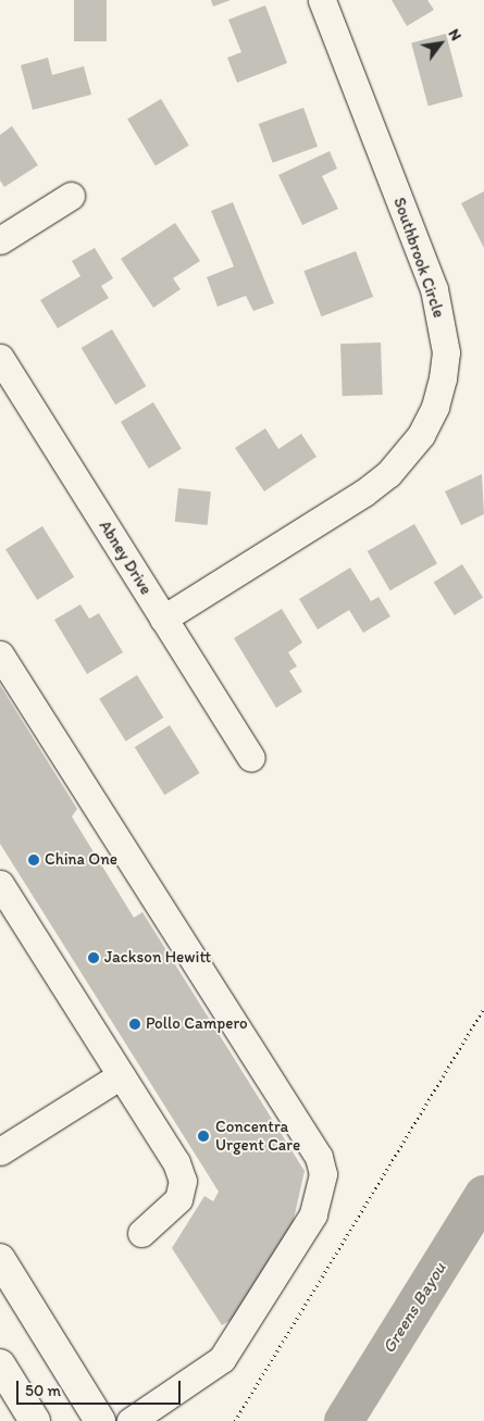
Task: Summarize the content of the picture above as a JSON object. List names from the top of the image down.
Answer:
{
  "streets": {
    "street": ["Southbrook Circle", "Abney Drive"]
  },
  "crossings": [
    ["Southbrook Circle", "Abney Drive"]
  ],
  "water": ["Greens Bayou"],
  "places": [
    "China One",
    "Jackson Hewitt",
    "Pollo Campero",
    "Concentra Urgent Care"
  ],
  "scale_bar": "50 m",
  "north": "top right"
}
